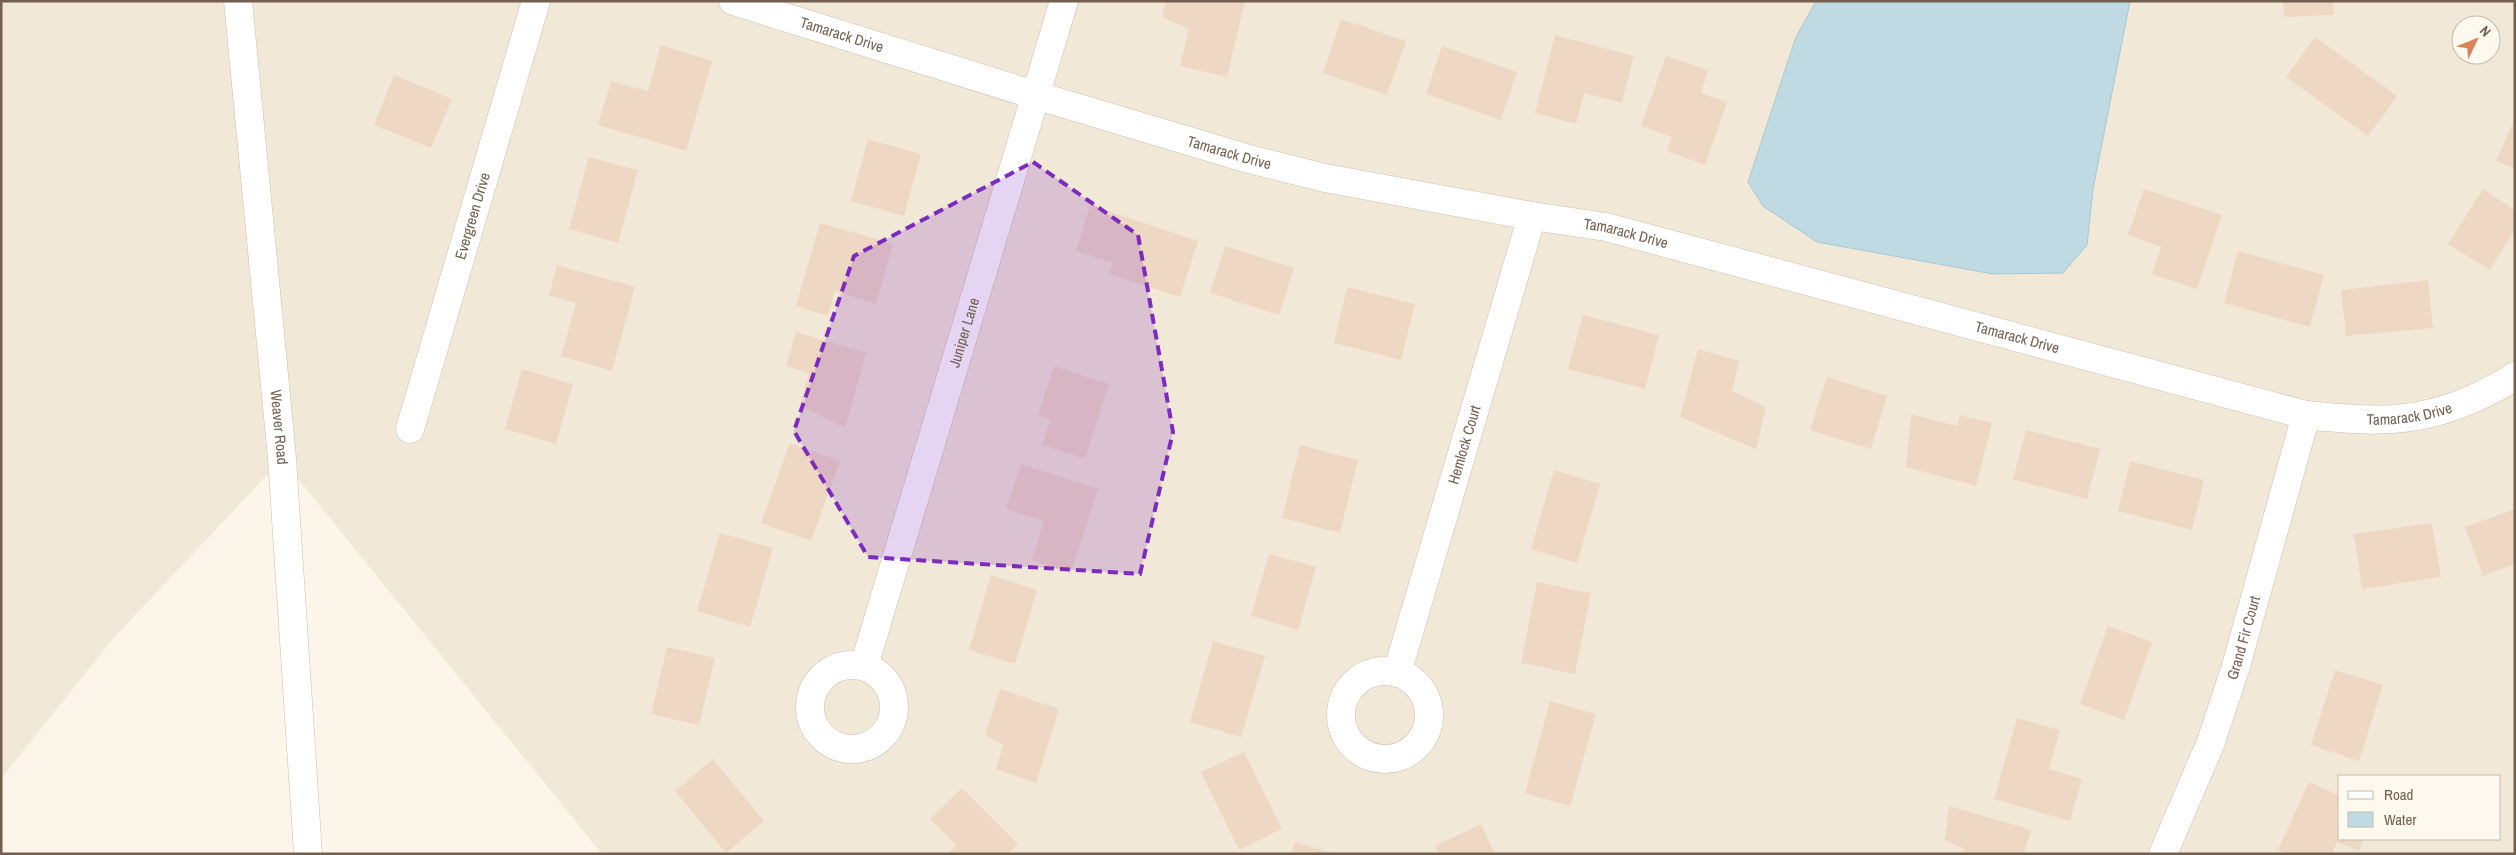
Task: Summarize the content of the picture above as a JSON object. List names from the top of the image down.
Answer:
{
  "streets": {
    "street": [
      "Tamarack Drive",
      "Evergreen Drive",
      "Juniper Lane",
      "Weaver Road",
      "Hemlock Court",
      "Grand Fir Court"
    ]
  },
  "crossings": [
    ["Tamarack Drive", "Juniper Lane"],
    ["Tamarack Drive", "Hemlock Court"],
    ["Tamarack Drive", "Grand Fir Court"]
  ],
  "legend": ["Road", "Water"],
  "north": "top right"
}
